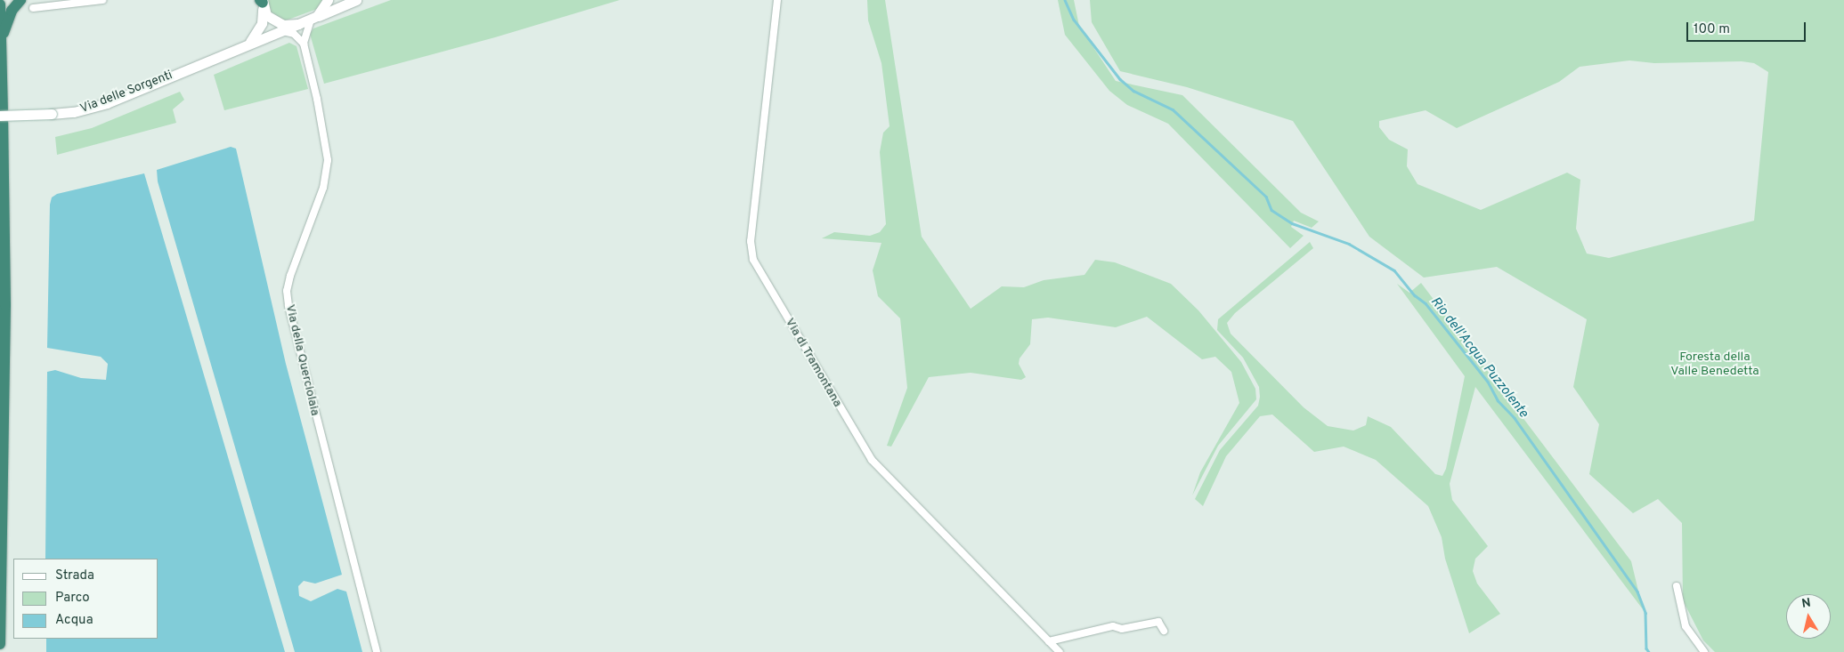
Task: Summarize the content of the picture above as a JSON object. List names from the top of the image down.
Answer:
{
  "streets": {
    "main road": ["Via delle Sorgenti"],
    "street": ["Via della Querciolaia", "Via di Tramontana"]
  },
  "crossings": [
    ["Via delle Sorgenti", "Via della Querciolaia"]
  ],
  "water": ["Rio dell'Acqua Puzzolente"],
  "parks": ["Foresta della Valle Benedetta"],
  "legend": ["Strada", "Parco", "Acqua"],
  "scale_bar": "100 m",
  "north": "top"
}
